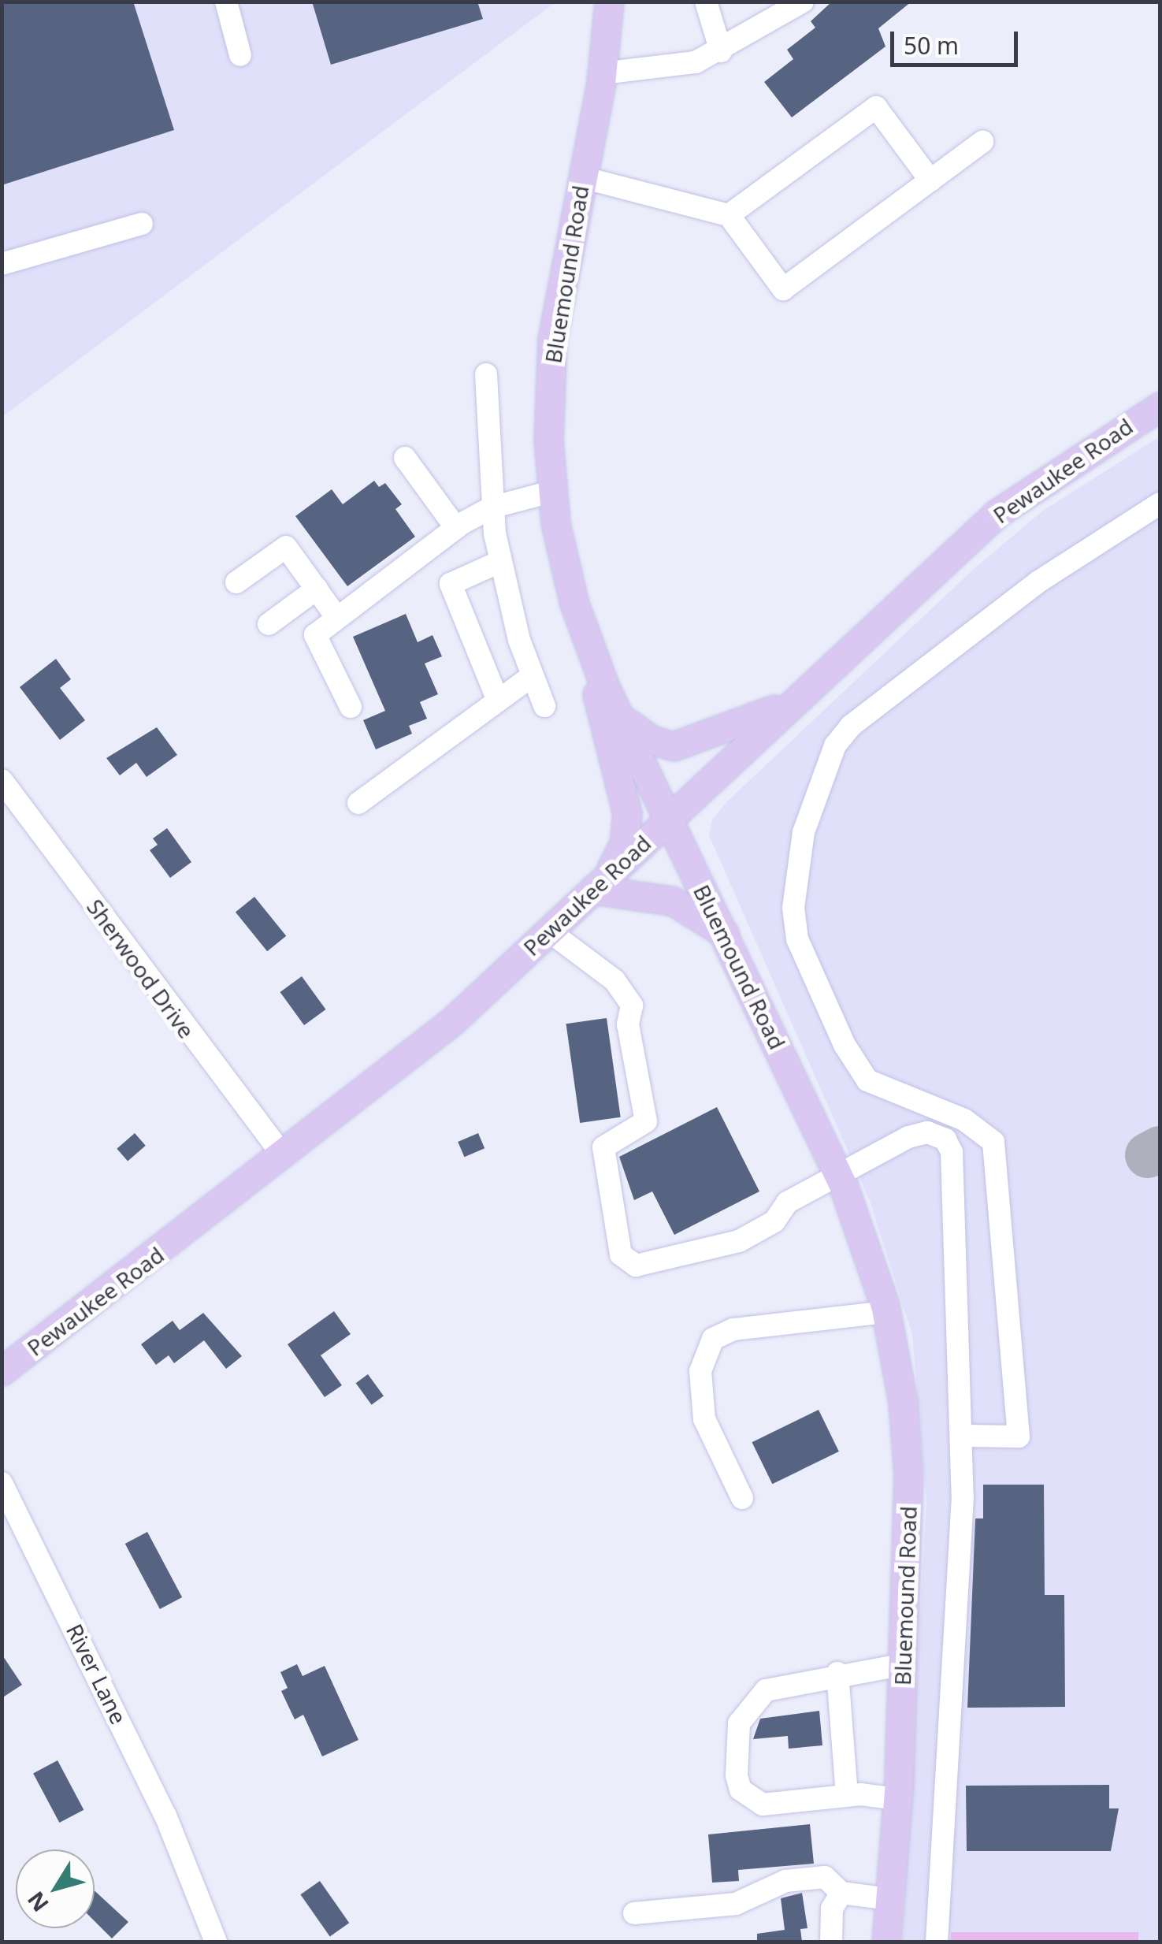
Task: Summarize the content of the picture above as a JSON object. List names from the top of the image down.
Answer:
{
  "streets": {
    "main road": ["Bluemound Road", "Pewaukee Road"],
    "street": ["Sherwood Drive", "River Lane"]
  },
  "crossings": [
    ["Bluemound Road", "Pewaukee Road"],
    ["Pewaukee Road", "Sherwood Drive"]
  ],
  "scale_bar": "50 m",
  "north": "bottom left"
}
